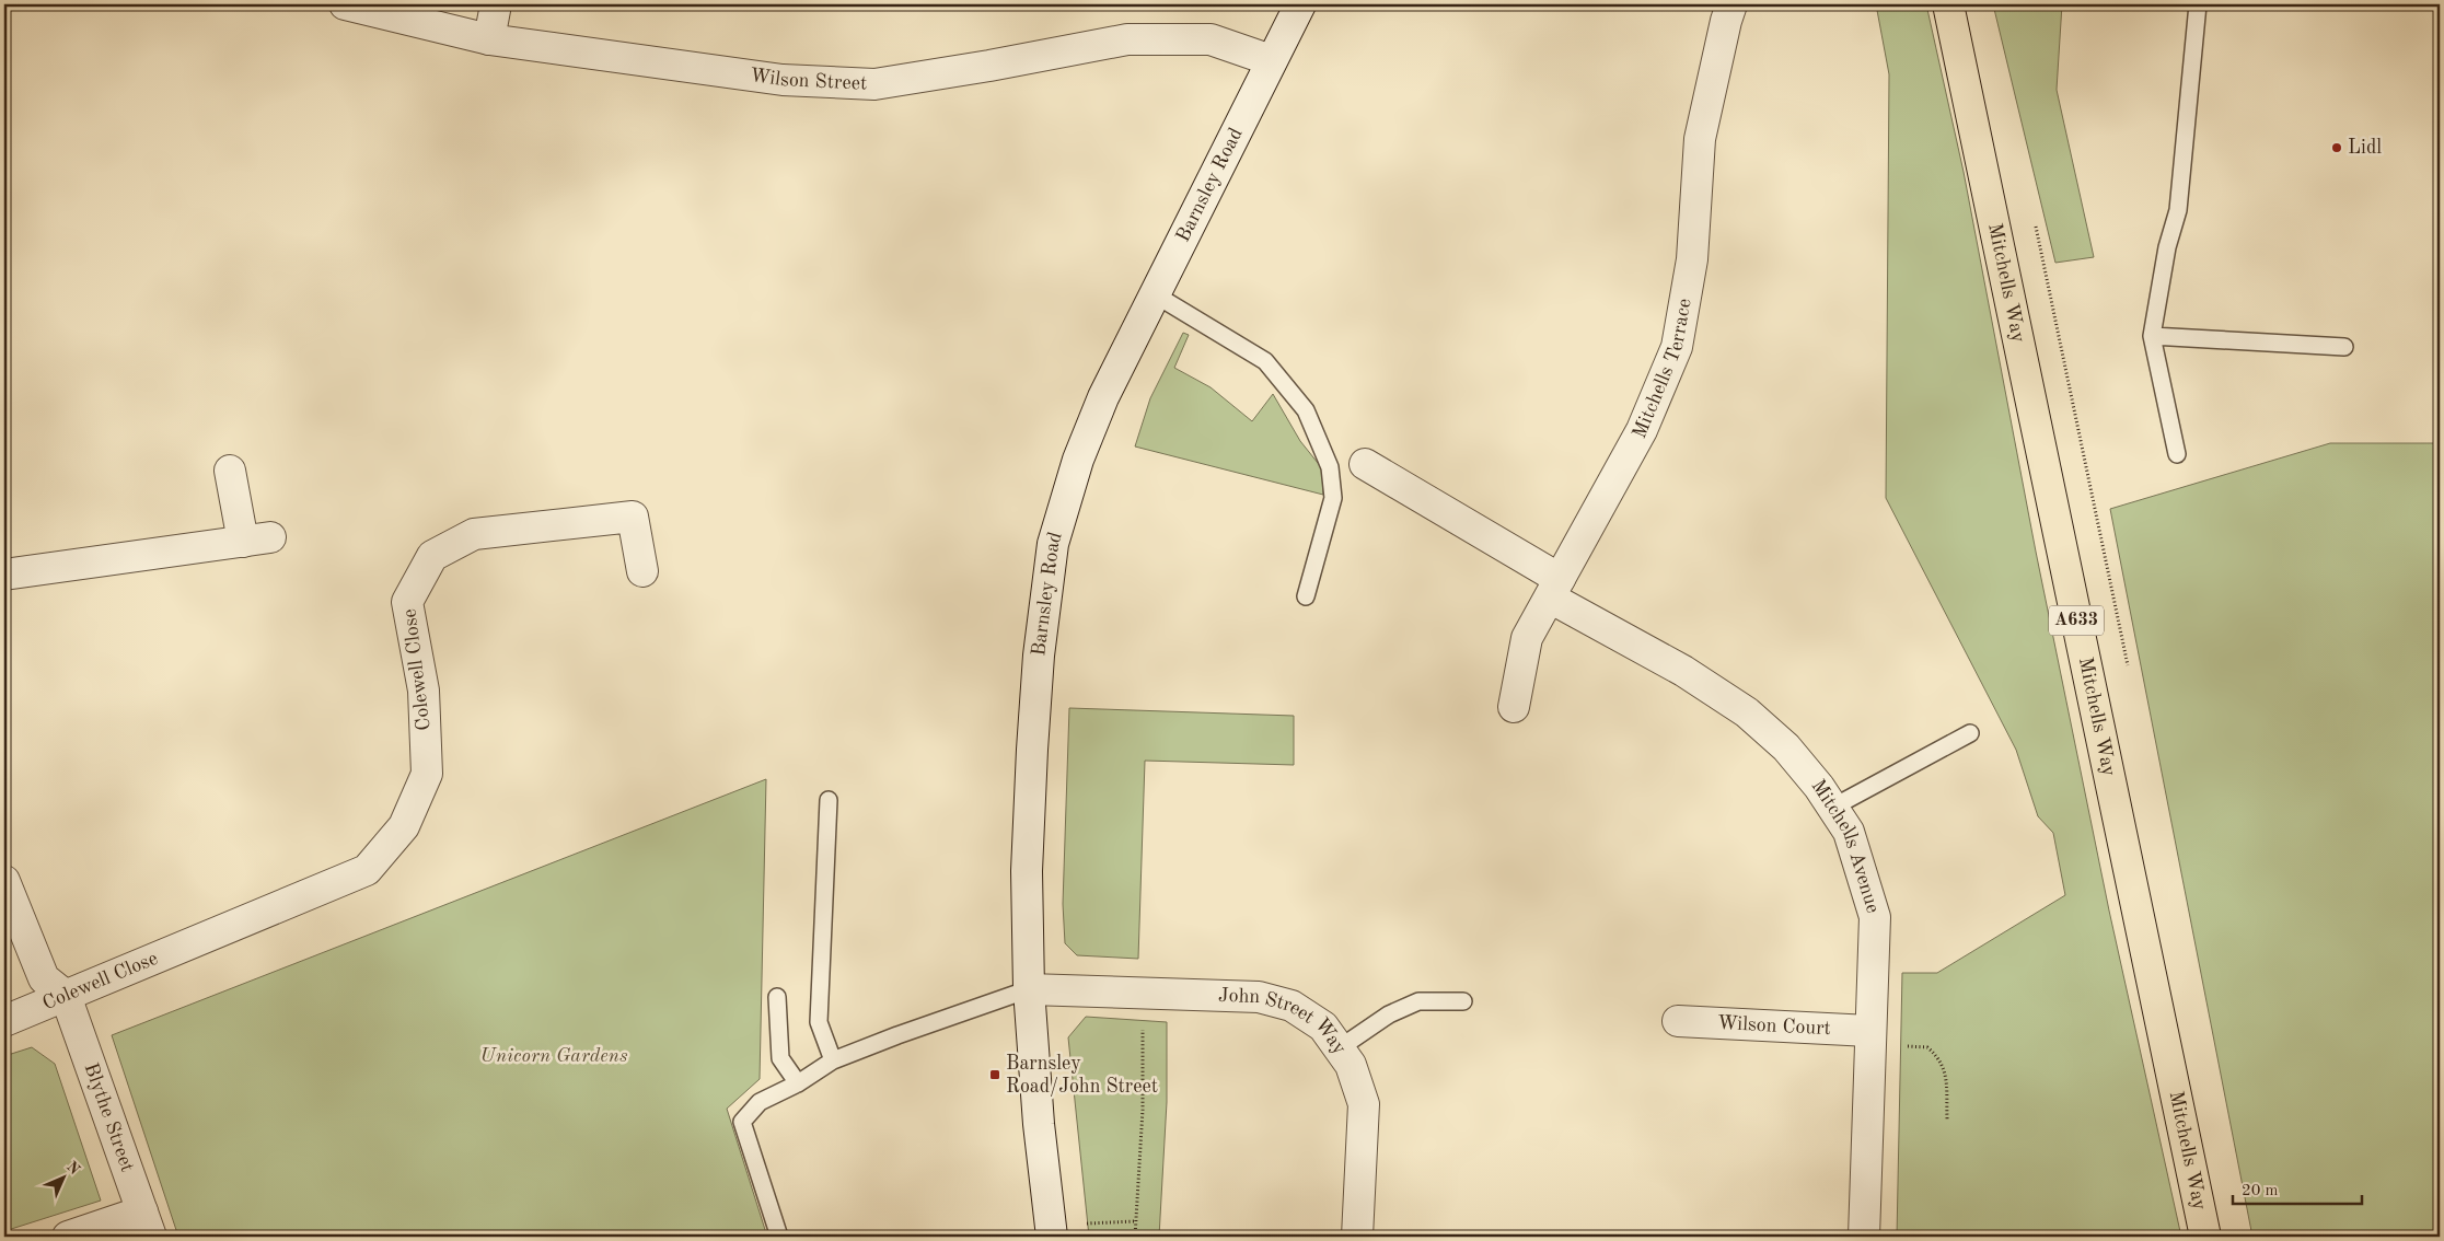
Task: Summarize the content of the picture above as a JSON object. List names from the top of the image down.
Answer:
{
  "streets": {
    "main road": ["Mitchells Way", "A633"],
    "street": [
      "Wilson Street",
      "Barnsley Road",
      "Mitchells Terrace",
      "Colewell Close",
      "Mitchells Avenue",
      "Wilson Court",
      "John Street Way",
      "Blythe Street"
    ]
  },
  "crossings": [
    ["Wilson Street", "Barnsley Road"],
    ["Barnsley Road", "John Street Way"],
    ["Mitchells Terrace", "Mitchells Avenue"],
    ["Colewell Close", "Blythe Street"],
    ["Mitchells Avenue", "Wilson Court"]
  ],
  "parks": ["Unicorn Gardens"],
  "places": {
    "other": ["Lidl"],
    "transit": ["Barnsley Road/John Street"]
  },
  "scale_bar": "20 m",
  "north": "top right"
}
